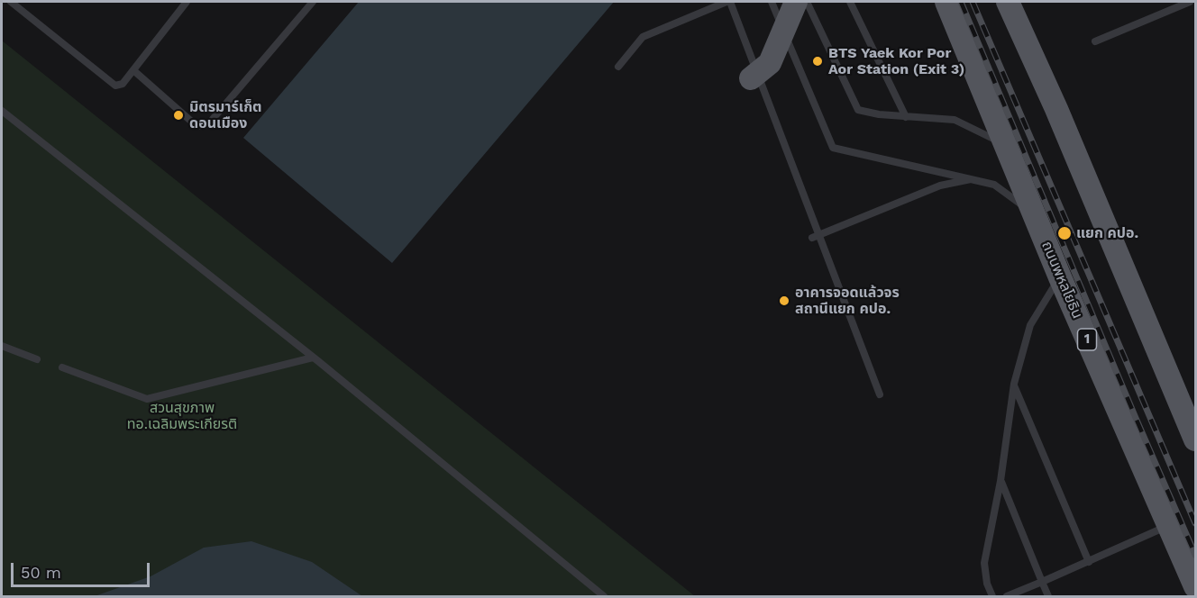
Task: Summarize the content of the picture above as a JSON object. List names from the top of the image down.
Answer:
{
  "streets": {
    "main road": ["ถนนพหลโยธิน", "1"]
  },
  "parks": ["สวนสุขภาพ ทอ.เฉลิมพระเกียรติ"],
  "places": [
    "BTS Yaek Kor Por Aor Station (Exit 3)",
    "มิตรมาร์เก็ต ดอนเมือง",
    "แยก คปอ.",
    "อาคารจอดแล้วจร สถานีแยก คปอ."
  ],
  "scale_bar": "50 m"
}
